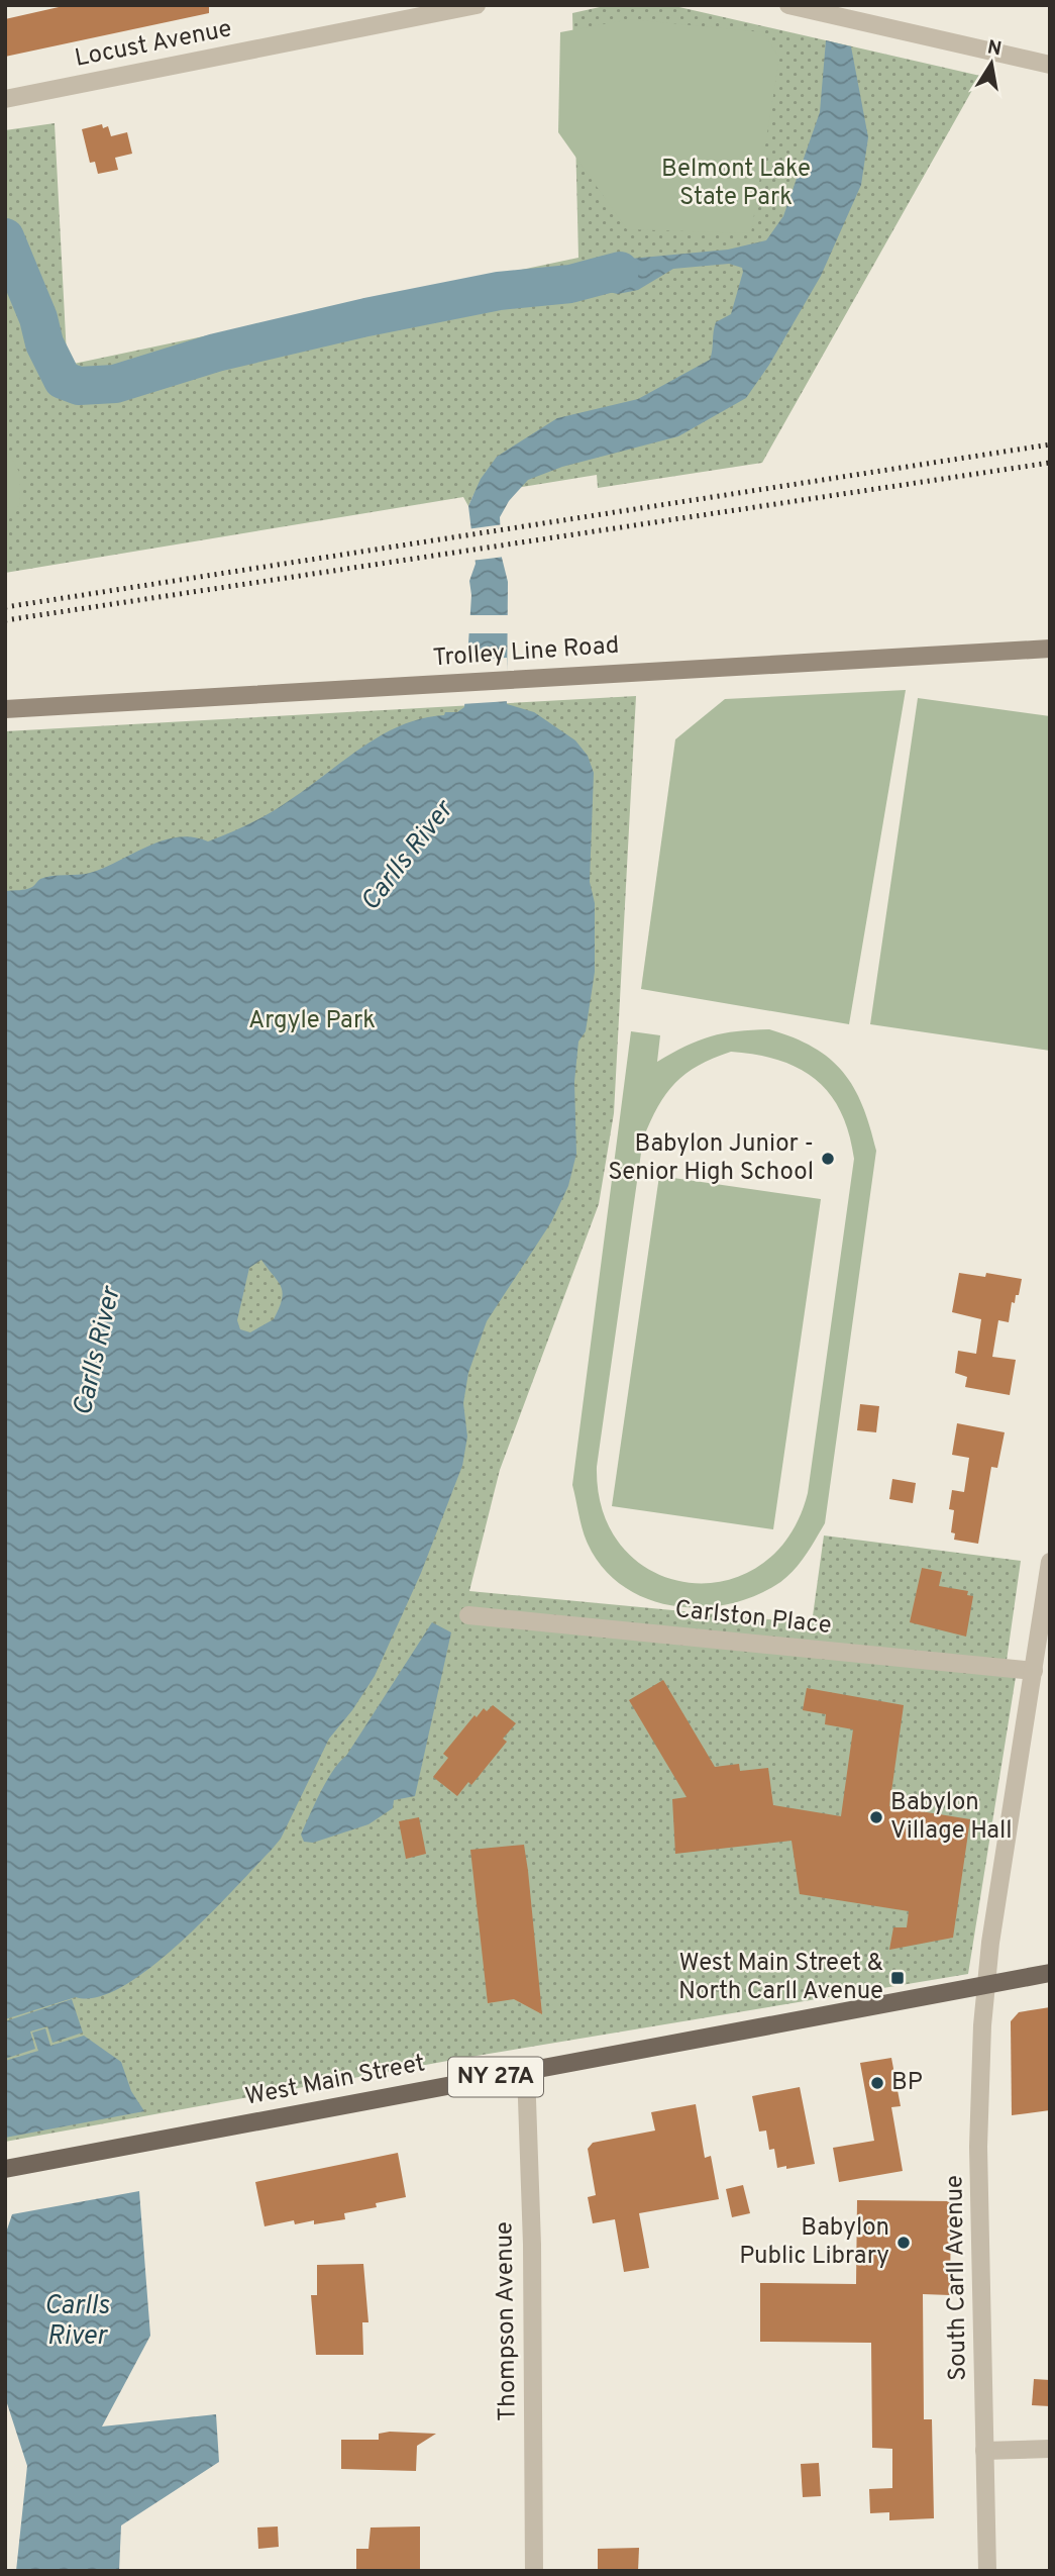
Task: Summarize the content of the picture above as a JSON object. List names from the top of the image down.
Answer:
{
  "streets": {
    "main road": ["Trolley Line Road", "NY 27A", "West Main Street"],
    "street": [
      "Locust Avenue",
      "Carlston Place",
      "South Carll Avenue",
      "Thompson Avenue"
    ]
  },
  "crossings": [
    ["Carlston Place", "South Carll Avenue"],
    ["West Main Street", "South Carll Avenue"],
    ["West Main Street", "Thompson Avenue"]
  ],
  "water": ["Carlls River"],
  "parks": ["Belmont Lake State Park", "Argyle Park"],
  "places": {
    "other": [
      "Babylon Junior - Senior High School",
      "Babylon Village Hall",
      "BP",
      "Babylon Public Library"
    ],
    "transit": ["West Main Street & North Carll Avenue"]
  },
  "north": "top"
}
